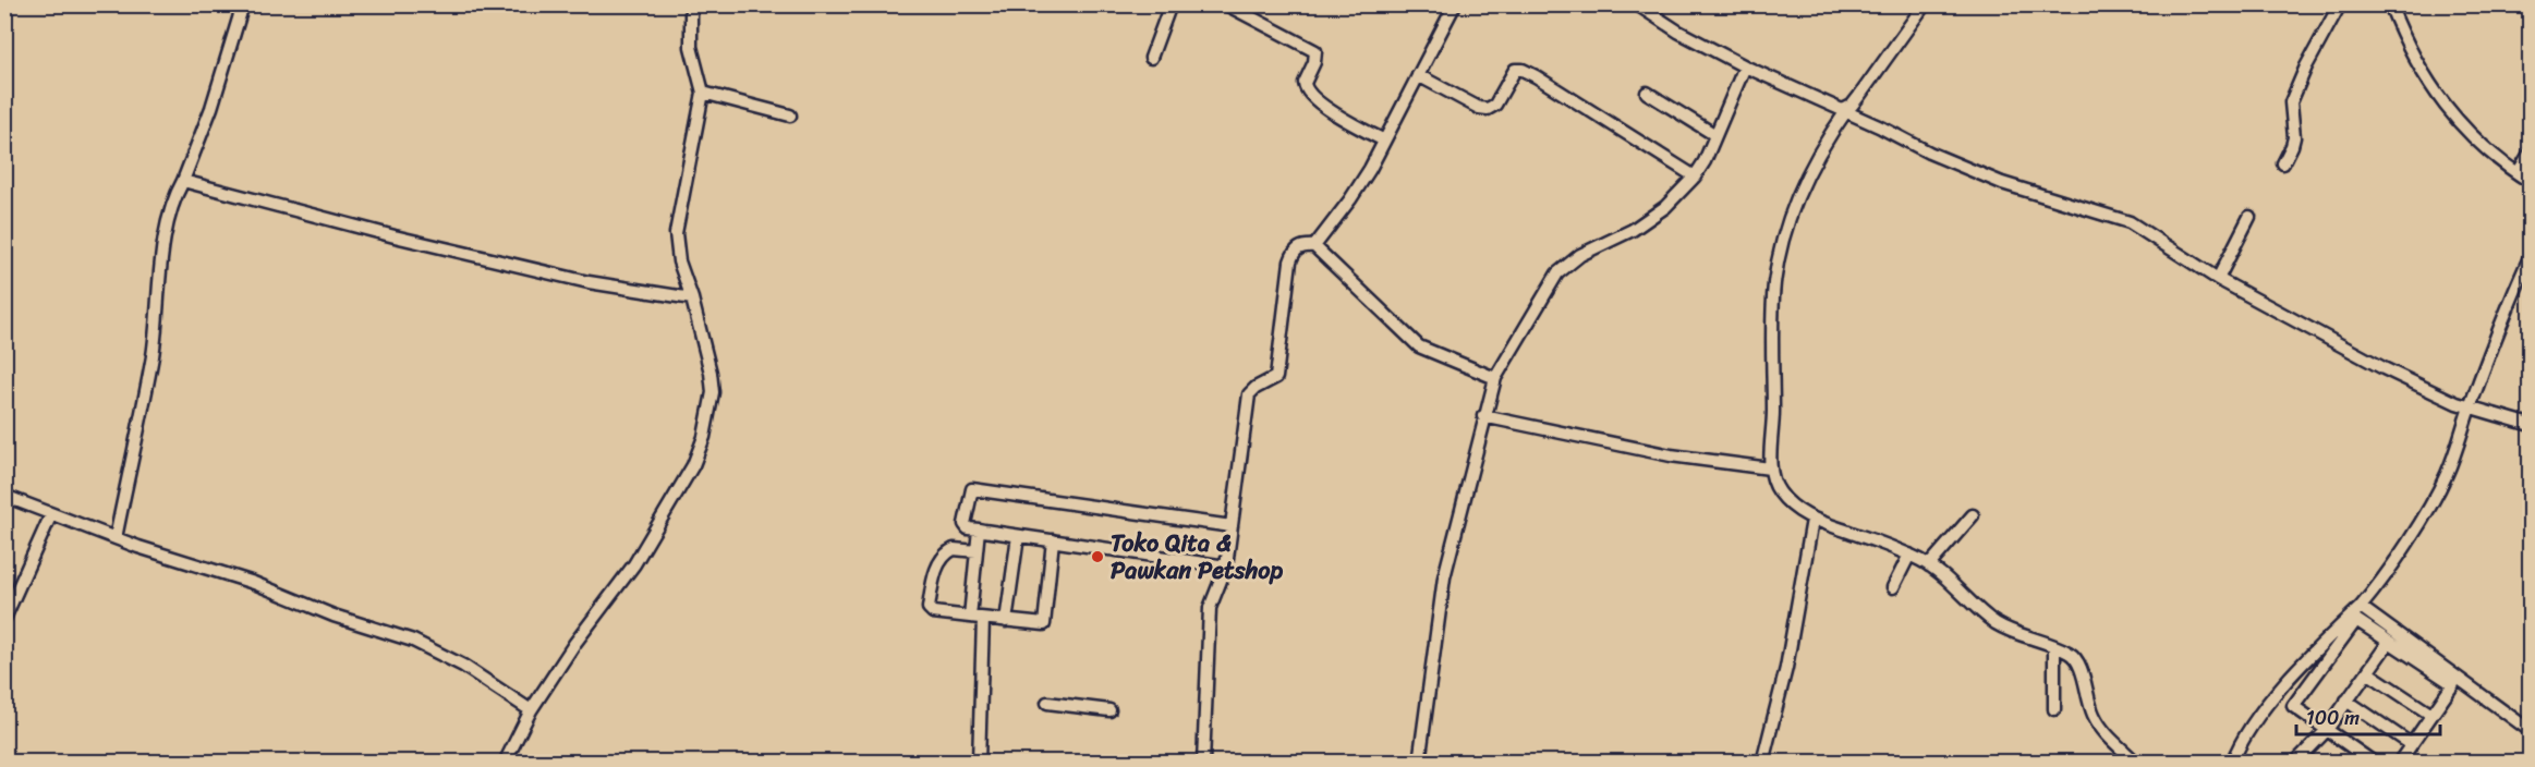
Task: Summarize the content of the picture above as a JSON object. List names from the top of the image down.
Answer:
{
  "places": ["Toko Qita & Pawkan Petshop"],
  "scale_bar": "100 m"
}
